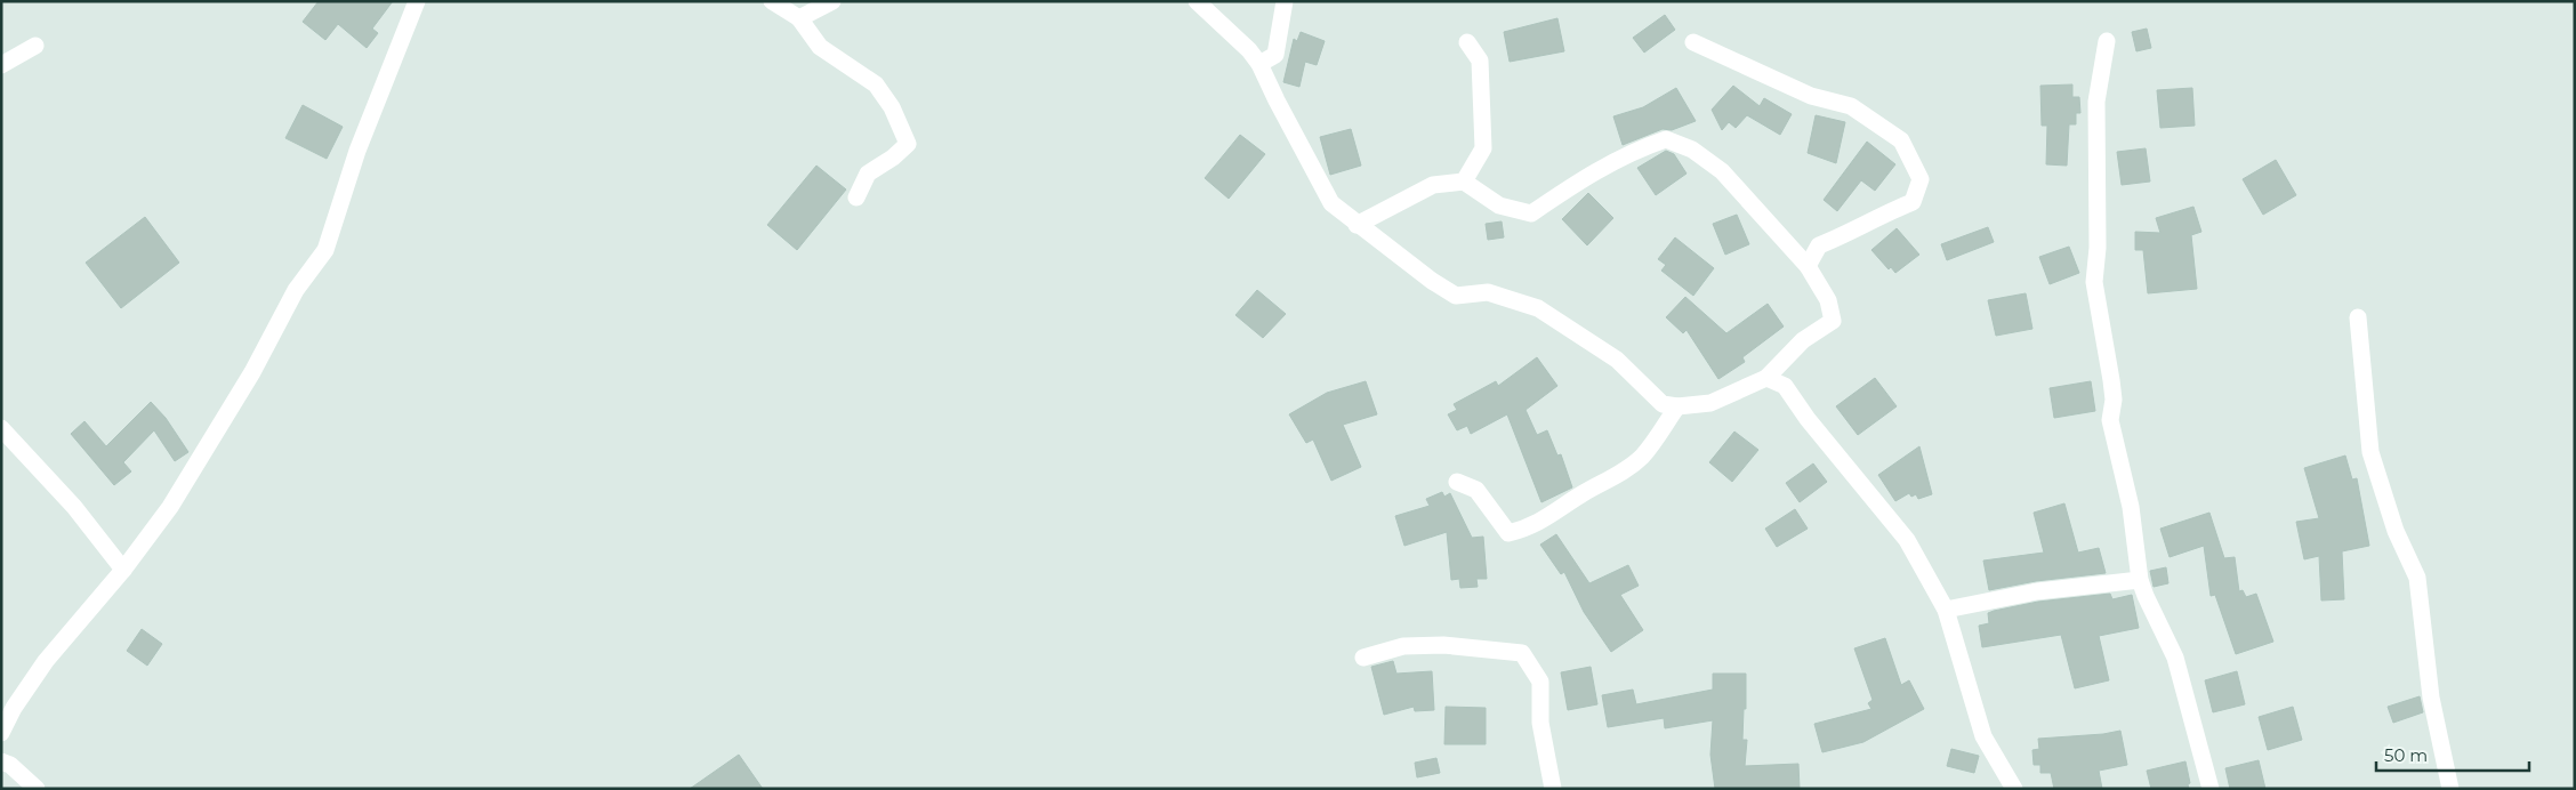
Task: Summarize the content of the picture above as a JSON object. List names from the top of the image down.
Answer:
{
  "scale_bar": "50 m"
}
